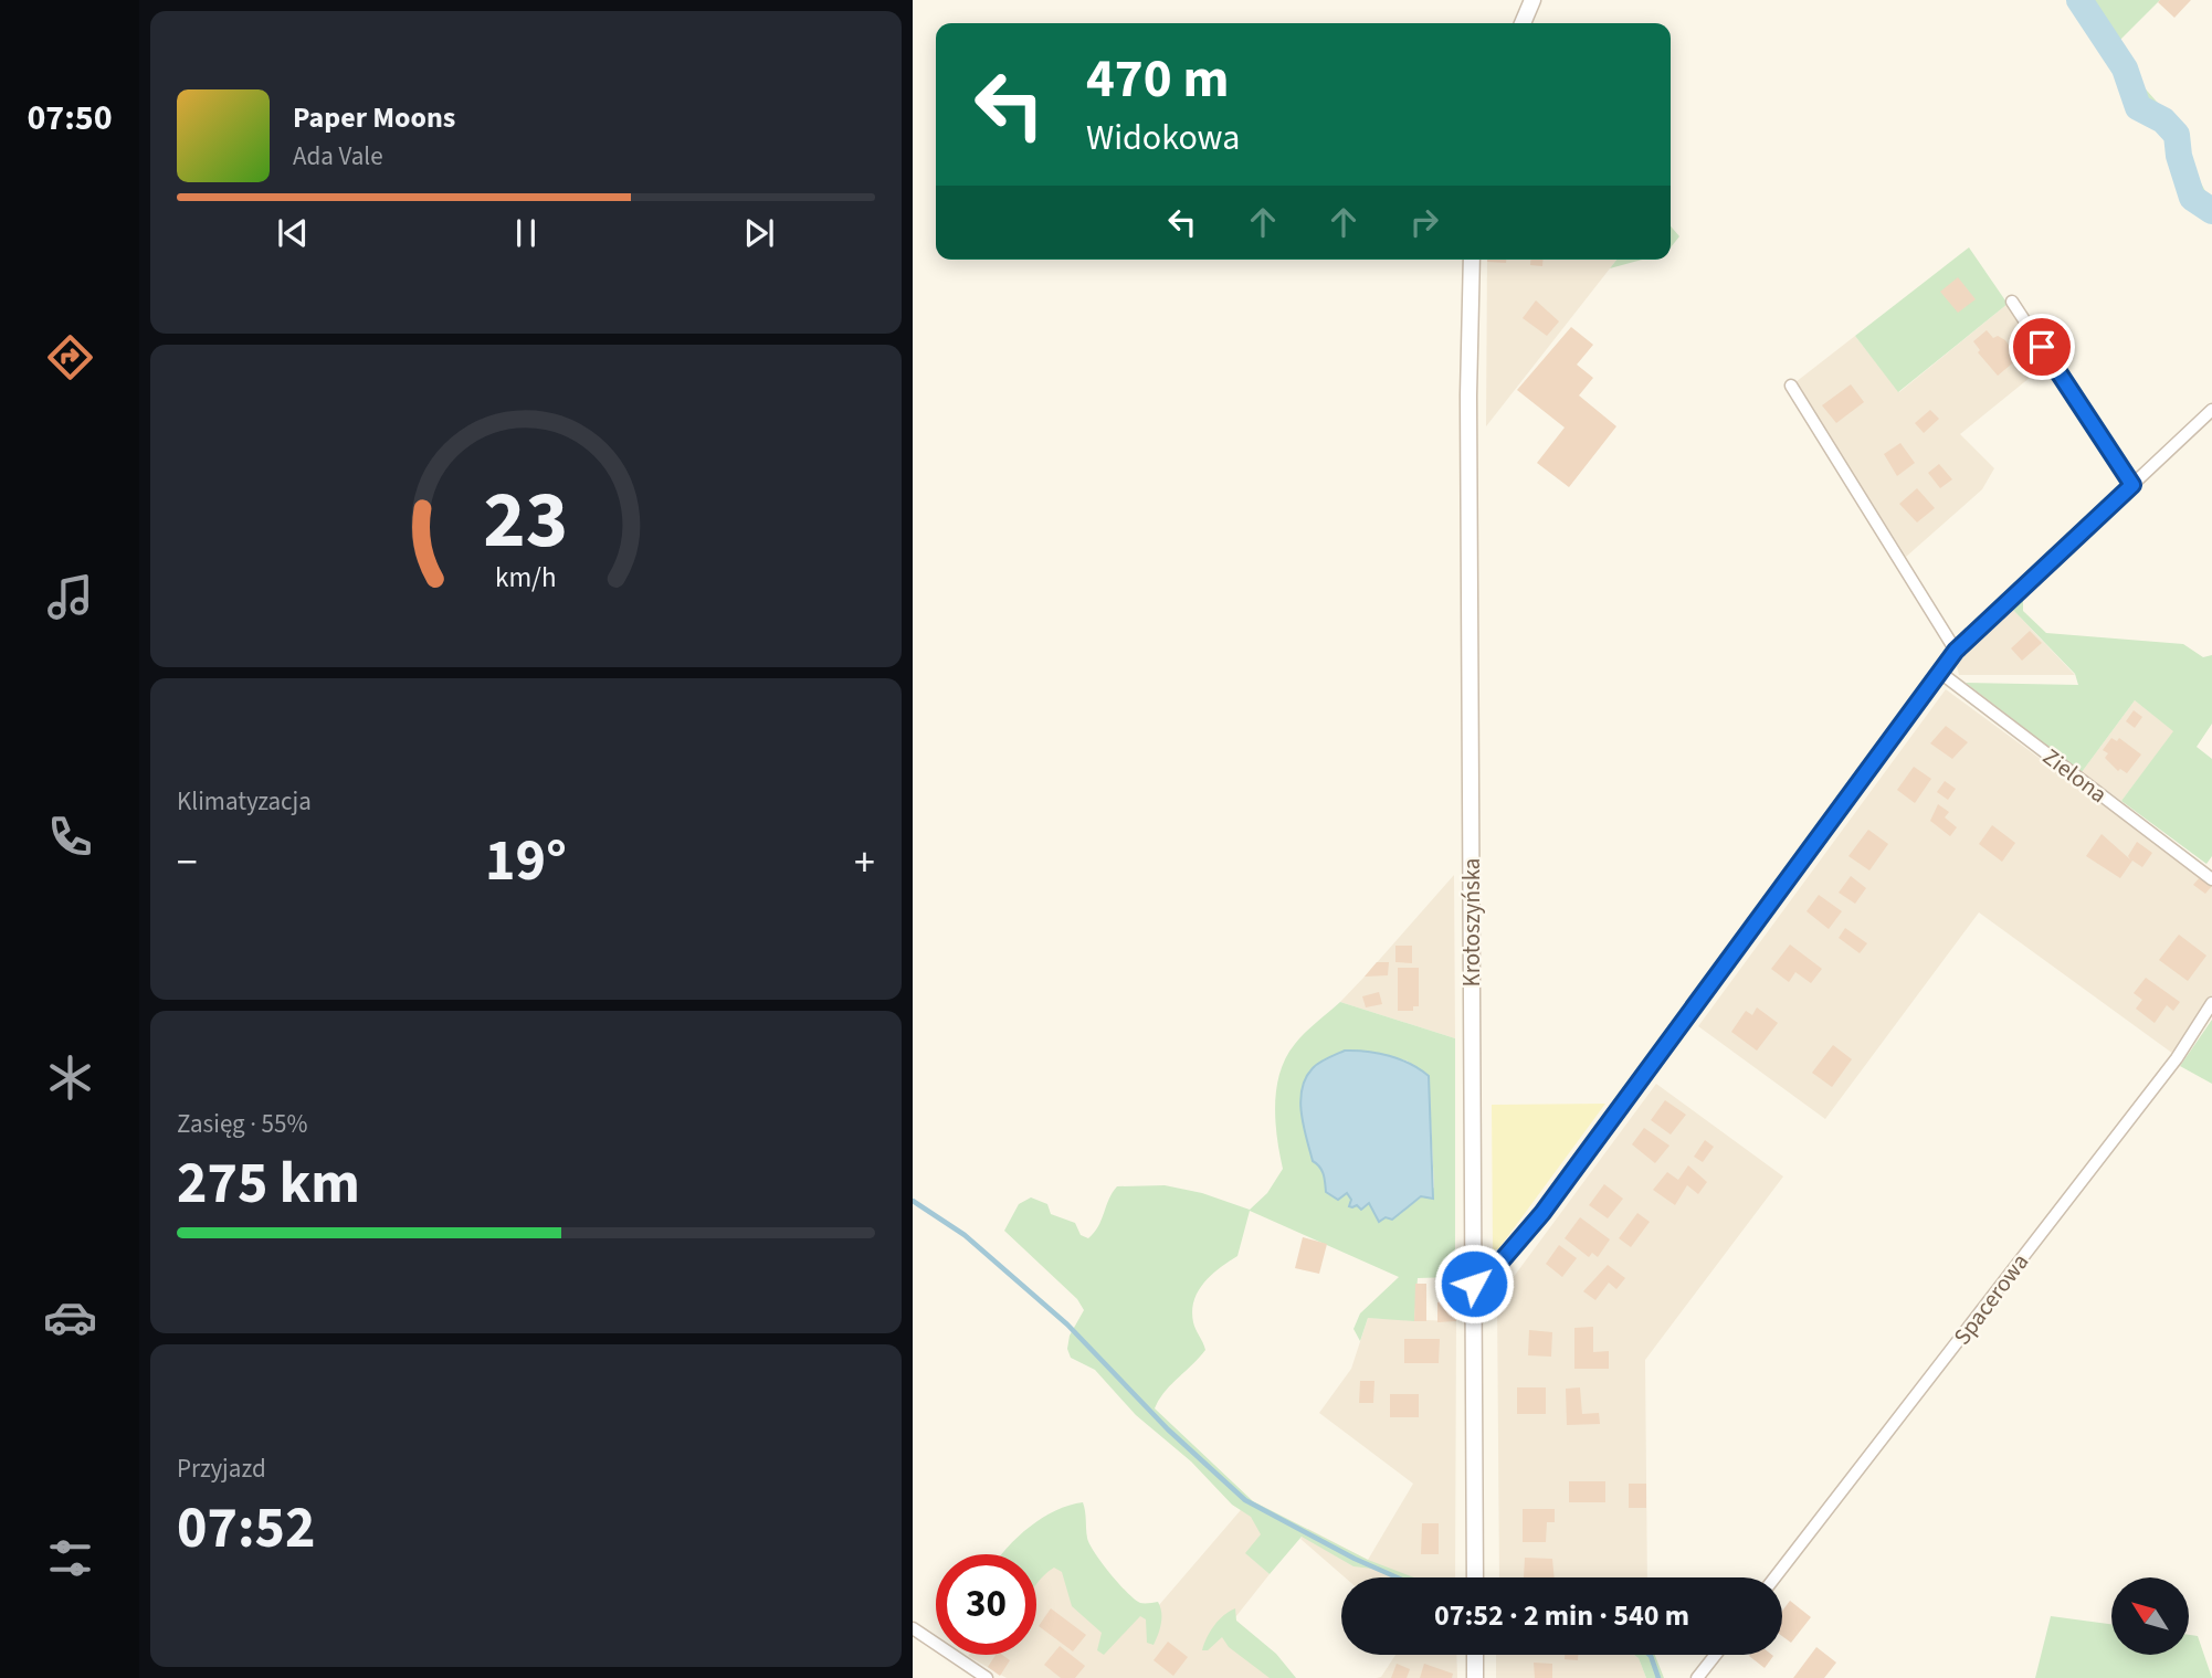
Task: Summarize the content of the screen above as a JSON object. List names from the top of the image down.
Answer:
{
  "streets": {
    "street": ["Zielona", "Krotoszyńska", "Spacerowa"]
  },
  "north": "top left",
  "page": {
    "tabs": "07:50",
    "turn": ["470 m", "Widokowa"],
    "song": ["Paper Moons", "Ada Vale"],
    "tile": [
      "Klimatyzacja",
      ["Zasięg · 55%", "275 km"],
      ["Przyjazd", "07:52"]
    ],
    "heat": ["−", "19°", "+"],
    "limit": "30",
    "trip": "07:52 · 2 min · 540 m",
    "gauge": ["23", "km/h"]
  }
}
